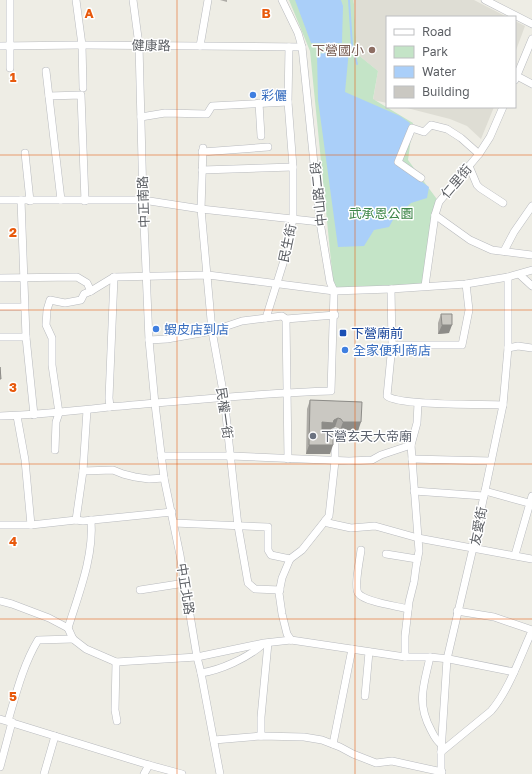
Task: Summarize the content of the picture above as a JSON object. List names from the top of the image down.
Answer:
{
  "streets": {
    "street": [
      "健康路",
      "仁里街",
      "中山路二段",
      "中正南路",
      "民生街",
      "民權一街",
      "友愛街",
      "中正北路"
    ]
  },
  "crossings": [
    ["健康路", "中山路二段"],
    ["健康路", "中正南路"],
    ["健康路", "民生街"],
    ["中正南路", "中正北路"]
  ],
  "parks": ["武承恩公園"],
  "places": {
    "other": [
      "下營國小",
      "彩儷",
      "蝦皮店到店",
      "全家便利商店",
      "下營玄天大帝廟"
    ],
    "transit": ["下營廟前"]
  },
  "legend": [
    "Road",
    "Park",
    "Water",
    "Building"
  ],
  "grid": {
    "columns": ["A", "B"],
    "rows": [
      "1",
      "2",
      "3",
      "4",
      "5"
    ]
  }
}
